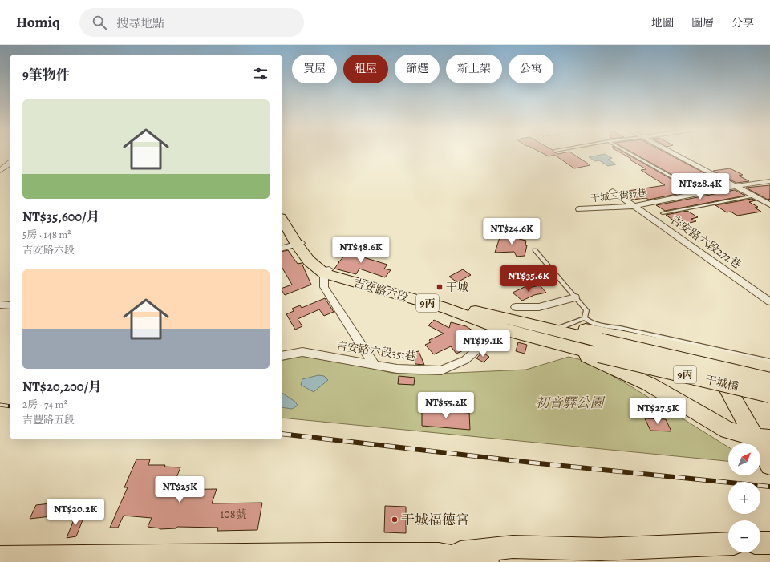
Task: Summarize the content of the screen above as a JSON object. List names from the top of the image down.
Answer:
{
  "streets": {
    "main road": ["吉安路六段", "9丙", "干城橋"],
    "street": ["干城二街37巷", "吉安路六段272巷", "吉安路六段351巷"]
  },
  "crossings": [
    ["干城二街37巷", "吉安路六段272巷"],
    ["吉安路六段", "吉安路六段351巷"],
    ["吉安路六段", "干城橋"]
  ],
  "parks": ["初音驛公園"],
  "places": {
    "transit": ["干城"],
    "other": ["干城福德宮"]
  },
  "house_numbers": ["108號"],
  "north": "top right",
  "page": {
    "header": "Homiq",
    "search": "搜尋地點",
    "nav": ["地圖", "圖層", "分享"],
    "chip": [
      "買屋",
      "租屋",
      "篩選",
      "新上架",
      "公寓"
    ],
    "heading": "9筆物件",
    "list": [
      {
        "name": "NT$35,600/月",
        "note": "5房 · 148 m² · 吉安路六段"
      },
      {
        "name": "NT$20,200/月",
        "note": "2房 · 74 m² · 吉豐路五段"
      }
    ],
    "price": [
      "NT$28.4K",
      "NT$24.6K",
      "NT$48.6K",
      "NT$35.6K",
      "NT$19.1K",
      "NT$55.2K",
      "NT$27.5K",
      "NT$25K",
      "NT$20.2K"
    ],
    "map_buttons": ["+", "−"]
  }
}
